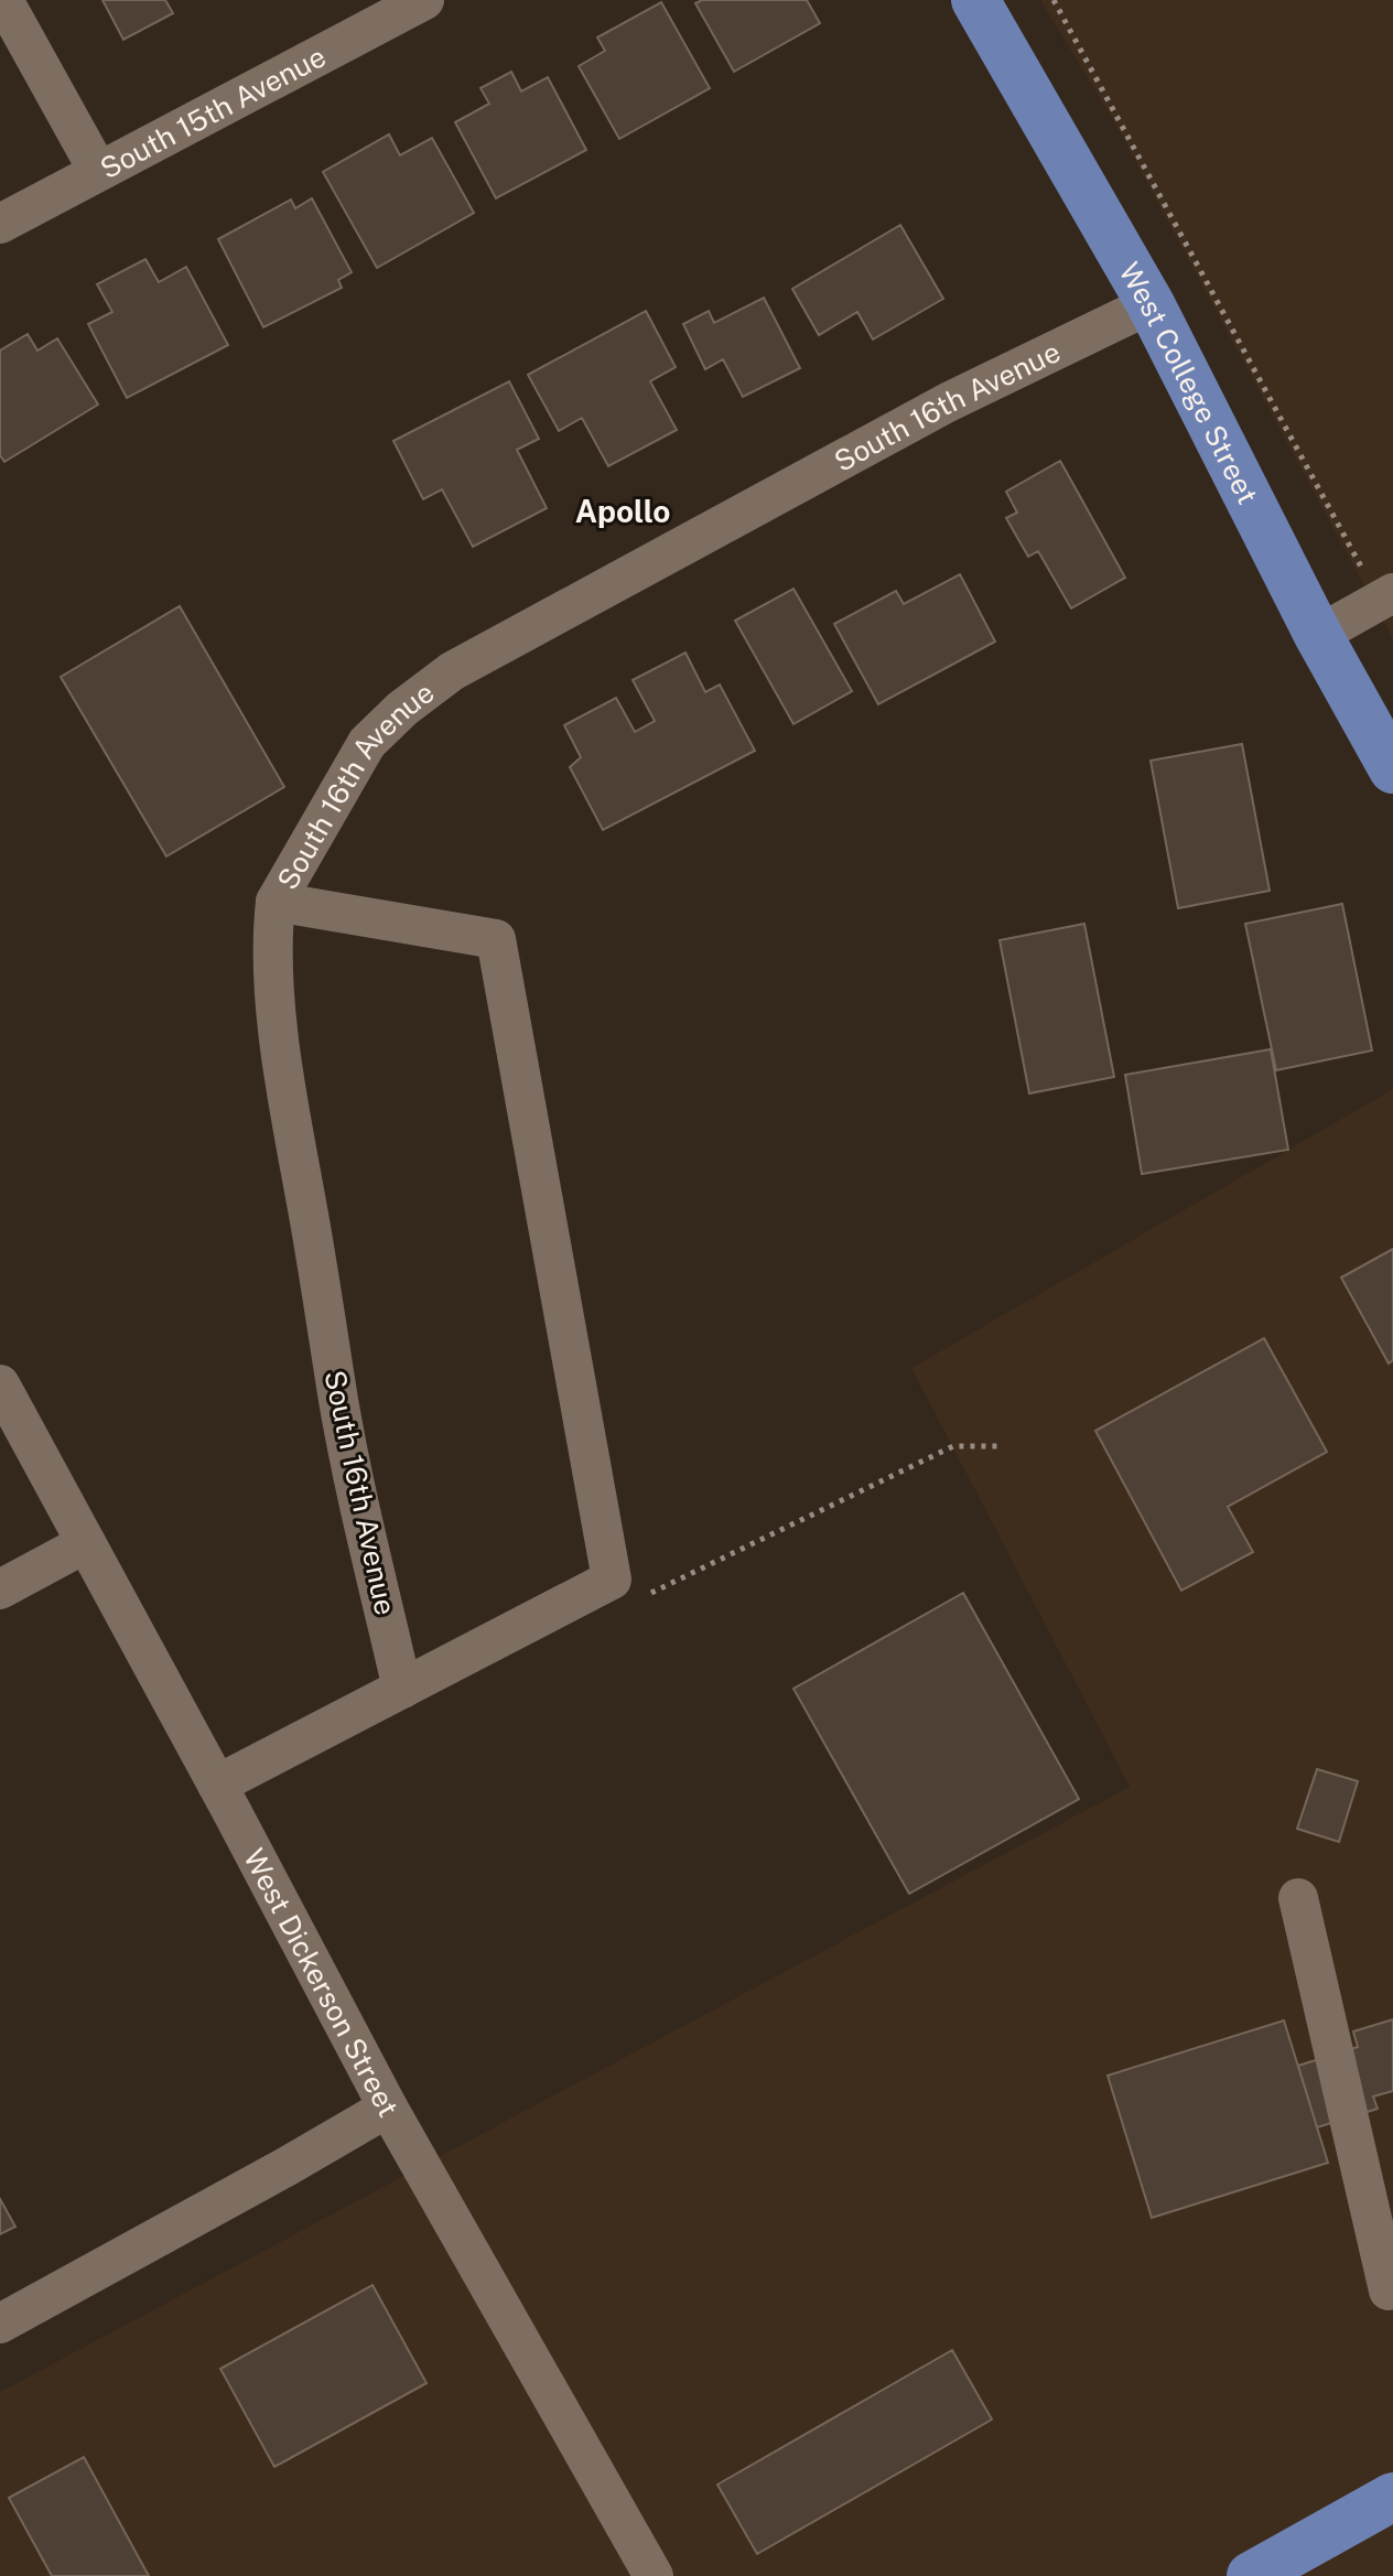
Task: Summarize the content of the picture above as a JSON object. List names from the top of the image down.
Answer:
{
  "streets": {
    "main road": ["West College Street"],
    "street": ["South 15th Avenue", "South 16th Avenue", "West Dickerson Street"]
  },
  "crossings": [
    ["West College Street", "South 16th Avenue"]
  ],
  "districts": ["Apollo"]
}
